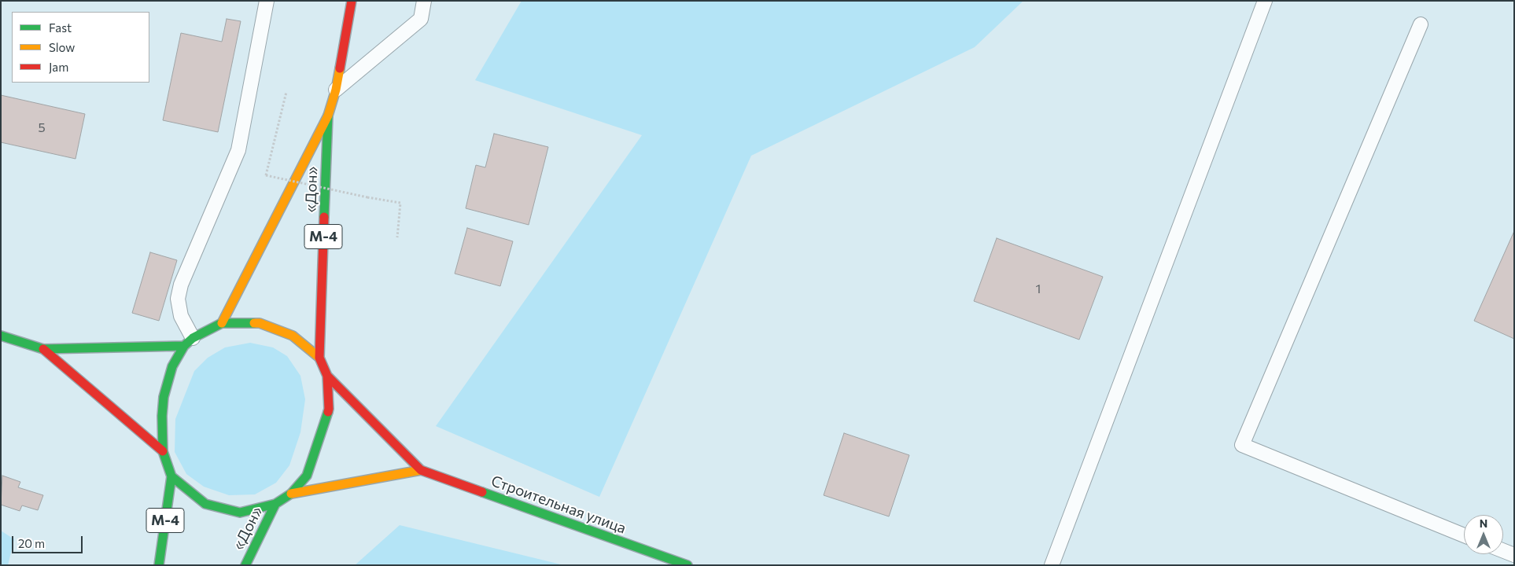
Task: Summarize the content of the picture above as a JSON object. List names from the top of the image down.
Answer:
{
  "streets": {
    "main road": ["«Дон»", "М-4", "Строительная улица"]
  },
  "crossings": [
    ["«Дон»", "М-4"],
    ["«Дон»", "Строительная улица"]
  ],
  "house_numbers": ["5", "1"],
  "legend": ["Fast", "Slow", "Jam"],
  "scale_bar": "20 m",
  "north": "top"
}
